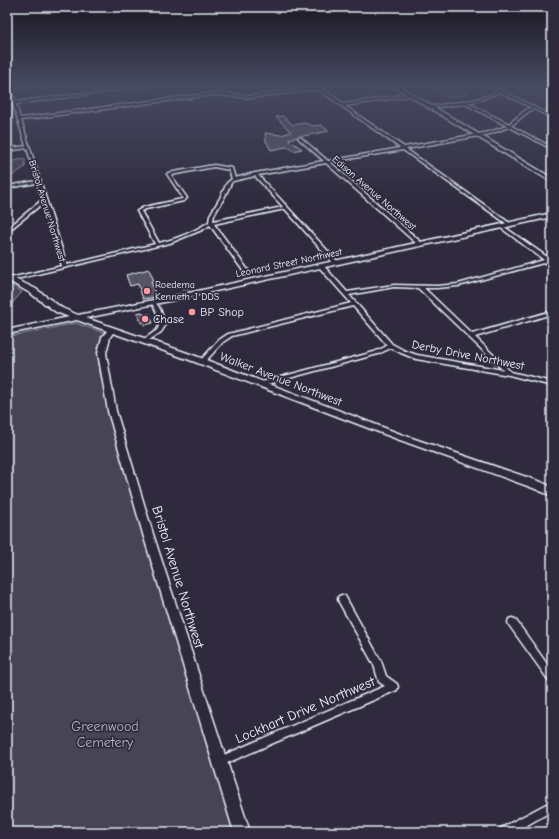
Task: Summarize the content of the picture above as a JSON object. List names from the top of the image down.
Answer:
{
  "streets": {
    "main road": ["Bristol Avenue Northwest", "Leonard Street Northwest", "Walker Avenue Northwest"],
    "street": ["Edison Avenue Northwest", "Derby Drive Northwest", "Lockhart Drive Northwest"]
  },
  "crossings": [
    ["Edison Avenue Northwest", "Leonard Street Northwest"],
    ["Bristol Avenue Northwest", "Walker Avenue Northwest"],
    ["Bristol Avenue Northwest", "Lockhart Drive Northwest"],
    ["Leonard Street Northwest", "Derby Drive Northwest"],
    ["Leonard Street Northwest", "Walker Avenue Northwest"]
  ],
  "parks": ["Greenwood Cemetery"],
  "places": ["Roedema Kenneth J DDS", "BP Shop", "Chase"]
}
